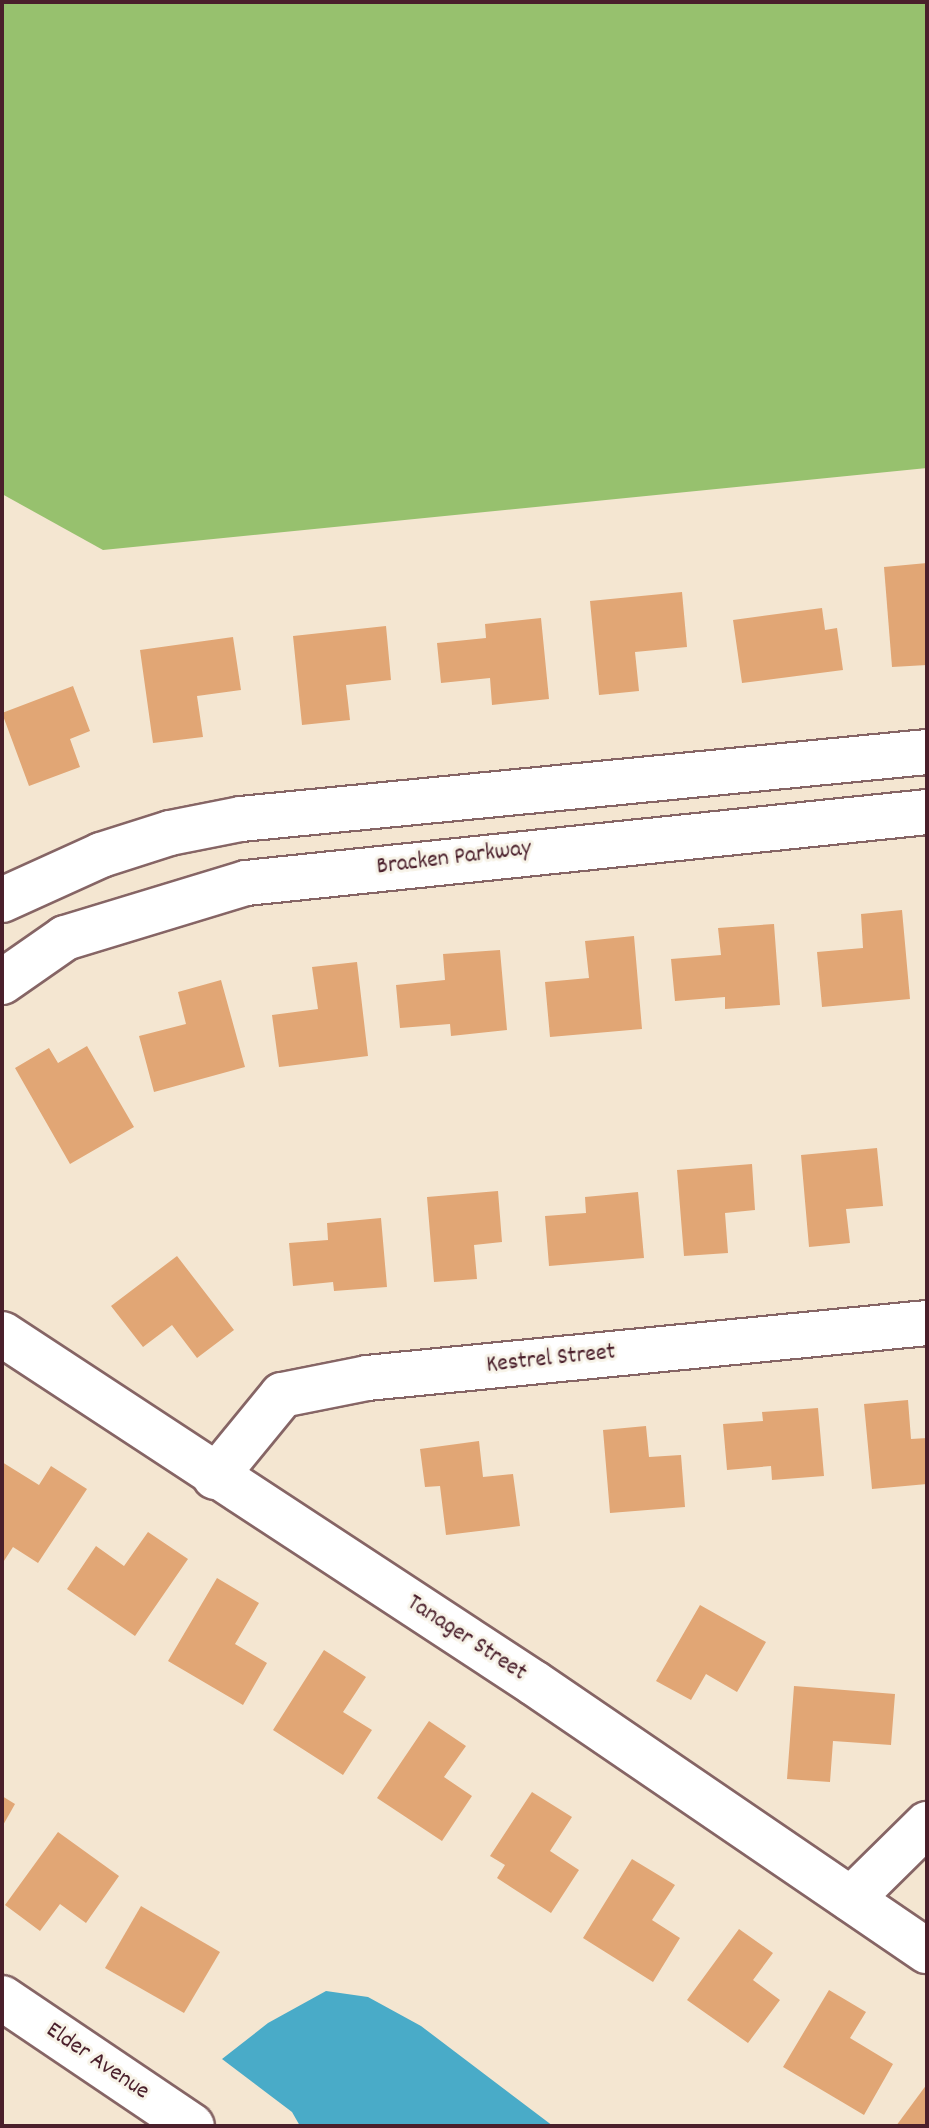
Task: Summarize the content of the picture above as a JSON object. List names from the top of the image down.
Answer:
{
  "streets": {
    "street": [
      "Bracken Parkway",
      "Kestrel Street",
      "Tanager Street",
      "Elder Avenue"
    ]
  },
  "crossings": [
    ["Kestrel Street", "Tanager Street"]
  ]
}
